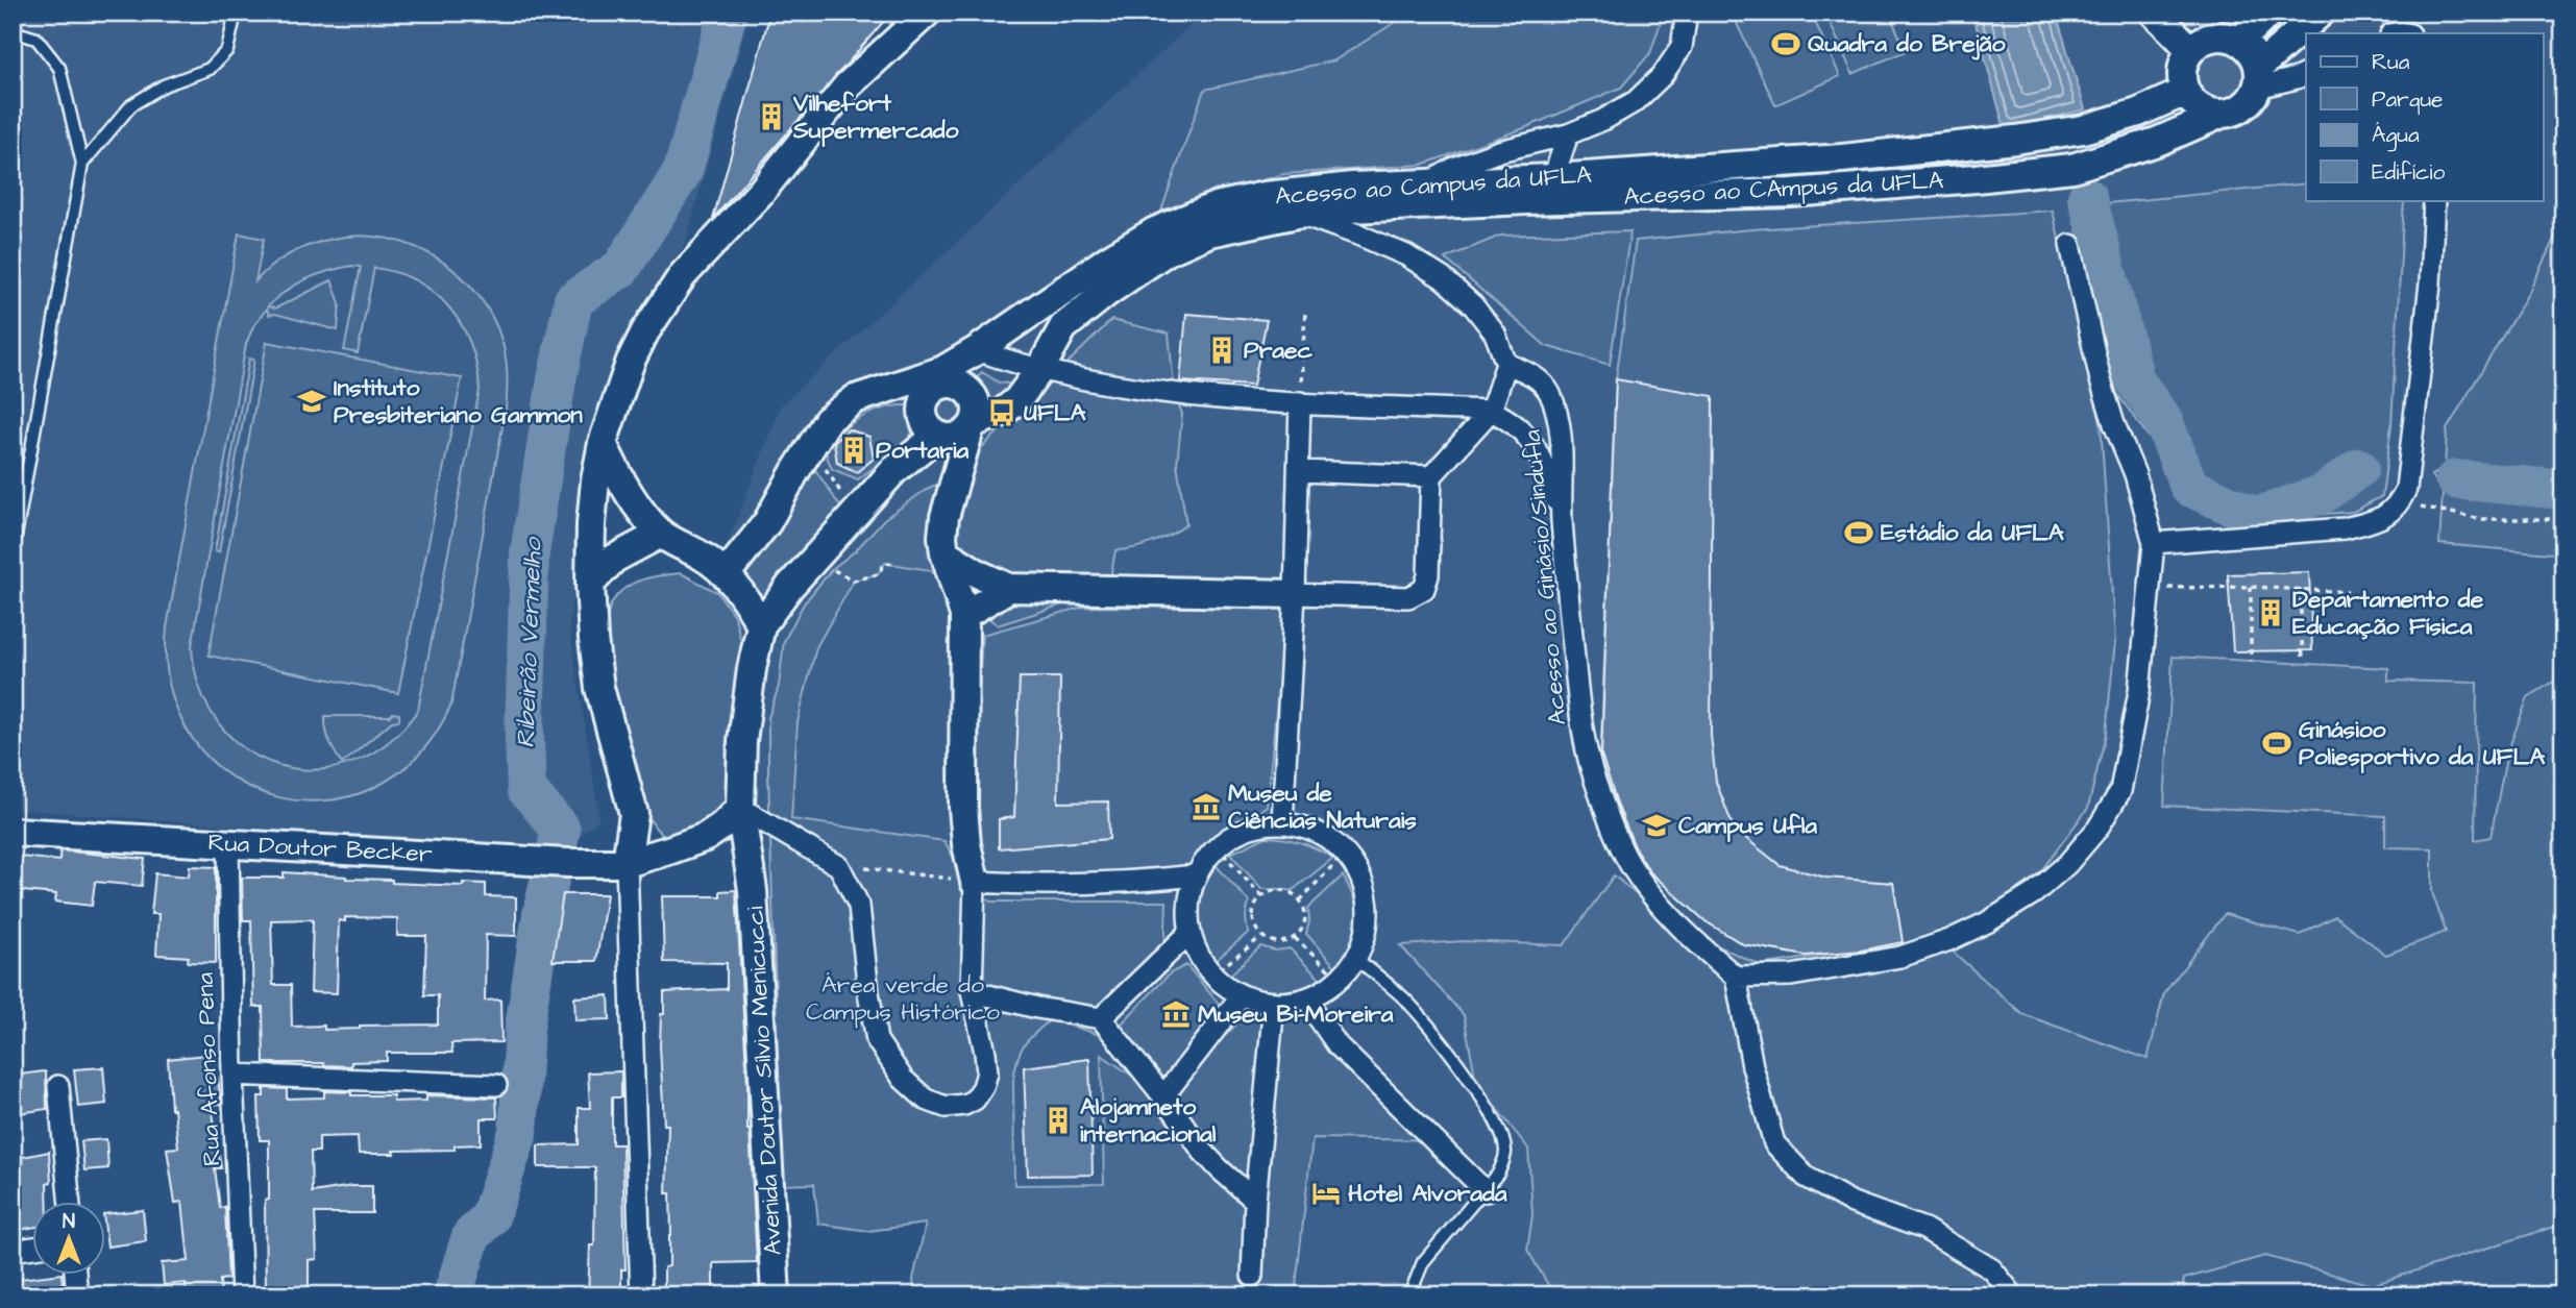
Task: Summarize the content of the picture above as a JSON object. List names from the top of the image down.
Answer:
{
  "streets": {
    "street": [
      "Acesso ao Campus da UFLA",
      "Acesso ao CAmpus da UFLA",
      "Acesso ao Ginásio/Sindufla",
      "Rua Doutor Becker",
      "Rua Afonso Pena",
      "Avenida Doutor Sílvio Menicucci"
    ]
  },
  "crossings": [
    ["Acesso ao Campus da UFLA", "Acesso ao CAmpus da UFLA"],
    ["Rua Doutor Becker", "Rua Afonso Pena"],
    ["Rua Doutor Becker", "Avenida Doutor Sílvio Menicucci"]
  ],
  "water": ["Ribeirão Vermelho"],
  "parks": ["Área verde do Campus Histórico"],
  "places": {
    "sports": ["Quadra do Brejão", "Estádio da UFLA", "Ginásioo Poliesportivo da UFLA"],
    "building": [
      "Vilhefort Supermercado",
      "Praec",
      "Portaria",
      "Departamento de Educação Física",
      "Alojamneto internacional"
    ],
    "school or university": ["Instituto Presbiteriano Gammon", "Campus Ufla"],
    "bus stop": ["UFLA"],
    "museum": ["Museu de Ciências Naturais", "Museu Bi-Moreira"],
    "hotel": ["Hotel Alvorada"]
  },
  "legend": [
    "Rua",
    "Parque",
    "Água",
    "Edifício"
  ],
  "north": "top"
}
